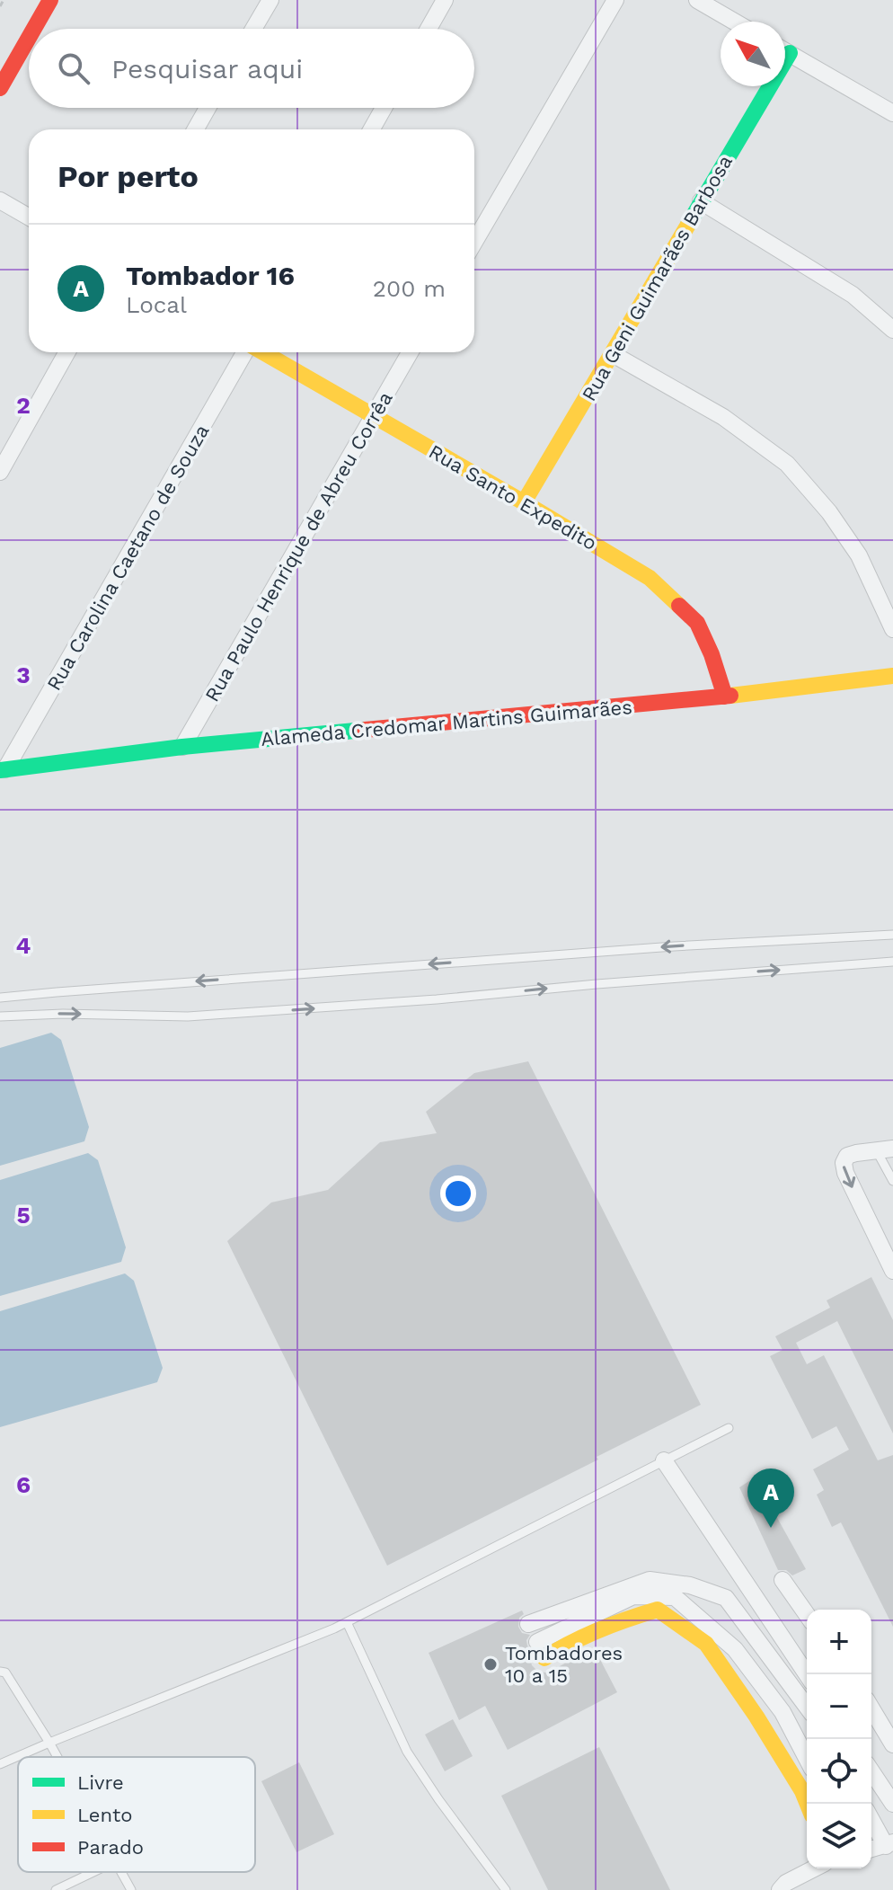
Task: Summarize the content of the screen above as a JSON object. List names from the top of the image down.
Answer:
{
  "streets": {
    "street": [
      "Rua Geni Guimarães Barbosa",
      "Rua Santo Expedito",
      "Rua Paulo Henrique de Abreu Corrêa",
      "Rua Carolina Caetano de Souza",
      "Alameda Credomar Martins Guimarães"
    ]
  },
  "crossings": [
    ["Rua Geni Guimarães Barbosa", "Rua Santo Expedito"],
    ["Rua Santo Expedito", "Rua Paulo Henrique de Abreu Corrêa"],
    ["Rua Santo Expedito", "Alameda Credomar Martins Guimarães"],
    ["Rua Paulo Henrique de Abreu Corrêa", "Alameda Credomar Martins Guimarães"],
    ["Rua Carolina Caetano de Souza", "Alameda Credomar Martins Guimarães"]
  ],
  "places": ["Tombadores 10 a 15"],
  "legend": ["Livre", "Lento", "Parado"],
  "north": "top left",
  "page": {
    "search": "Pesquisar aqui",
    "heading": "Por perto",
    "list": [
      {
        "mark": "A",
        "name": "Tombador 16",
        "note": "Local",
        "value": "200 m"
      }
    ],
    "pins": "A",
    "map_buttons": ["+", "−"]
  },
  "grid": {
    "rows": [
      "2",
      "3",
      "4",
      "5",
      "6"
    ]
  }
}
